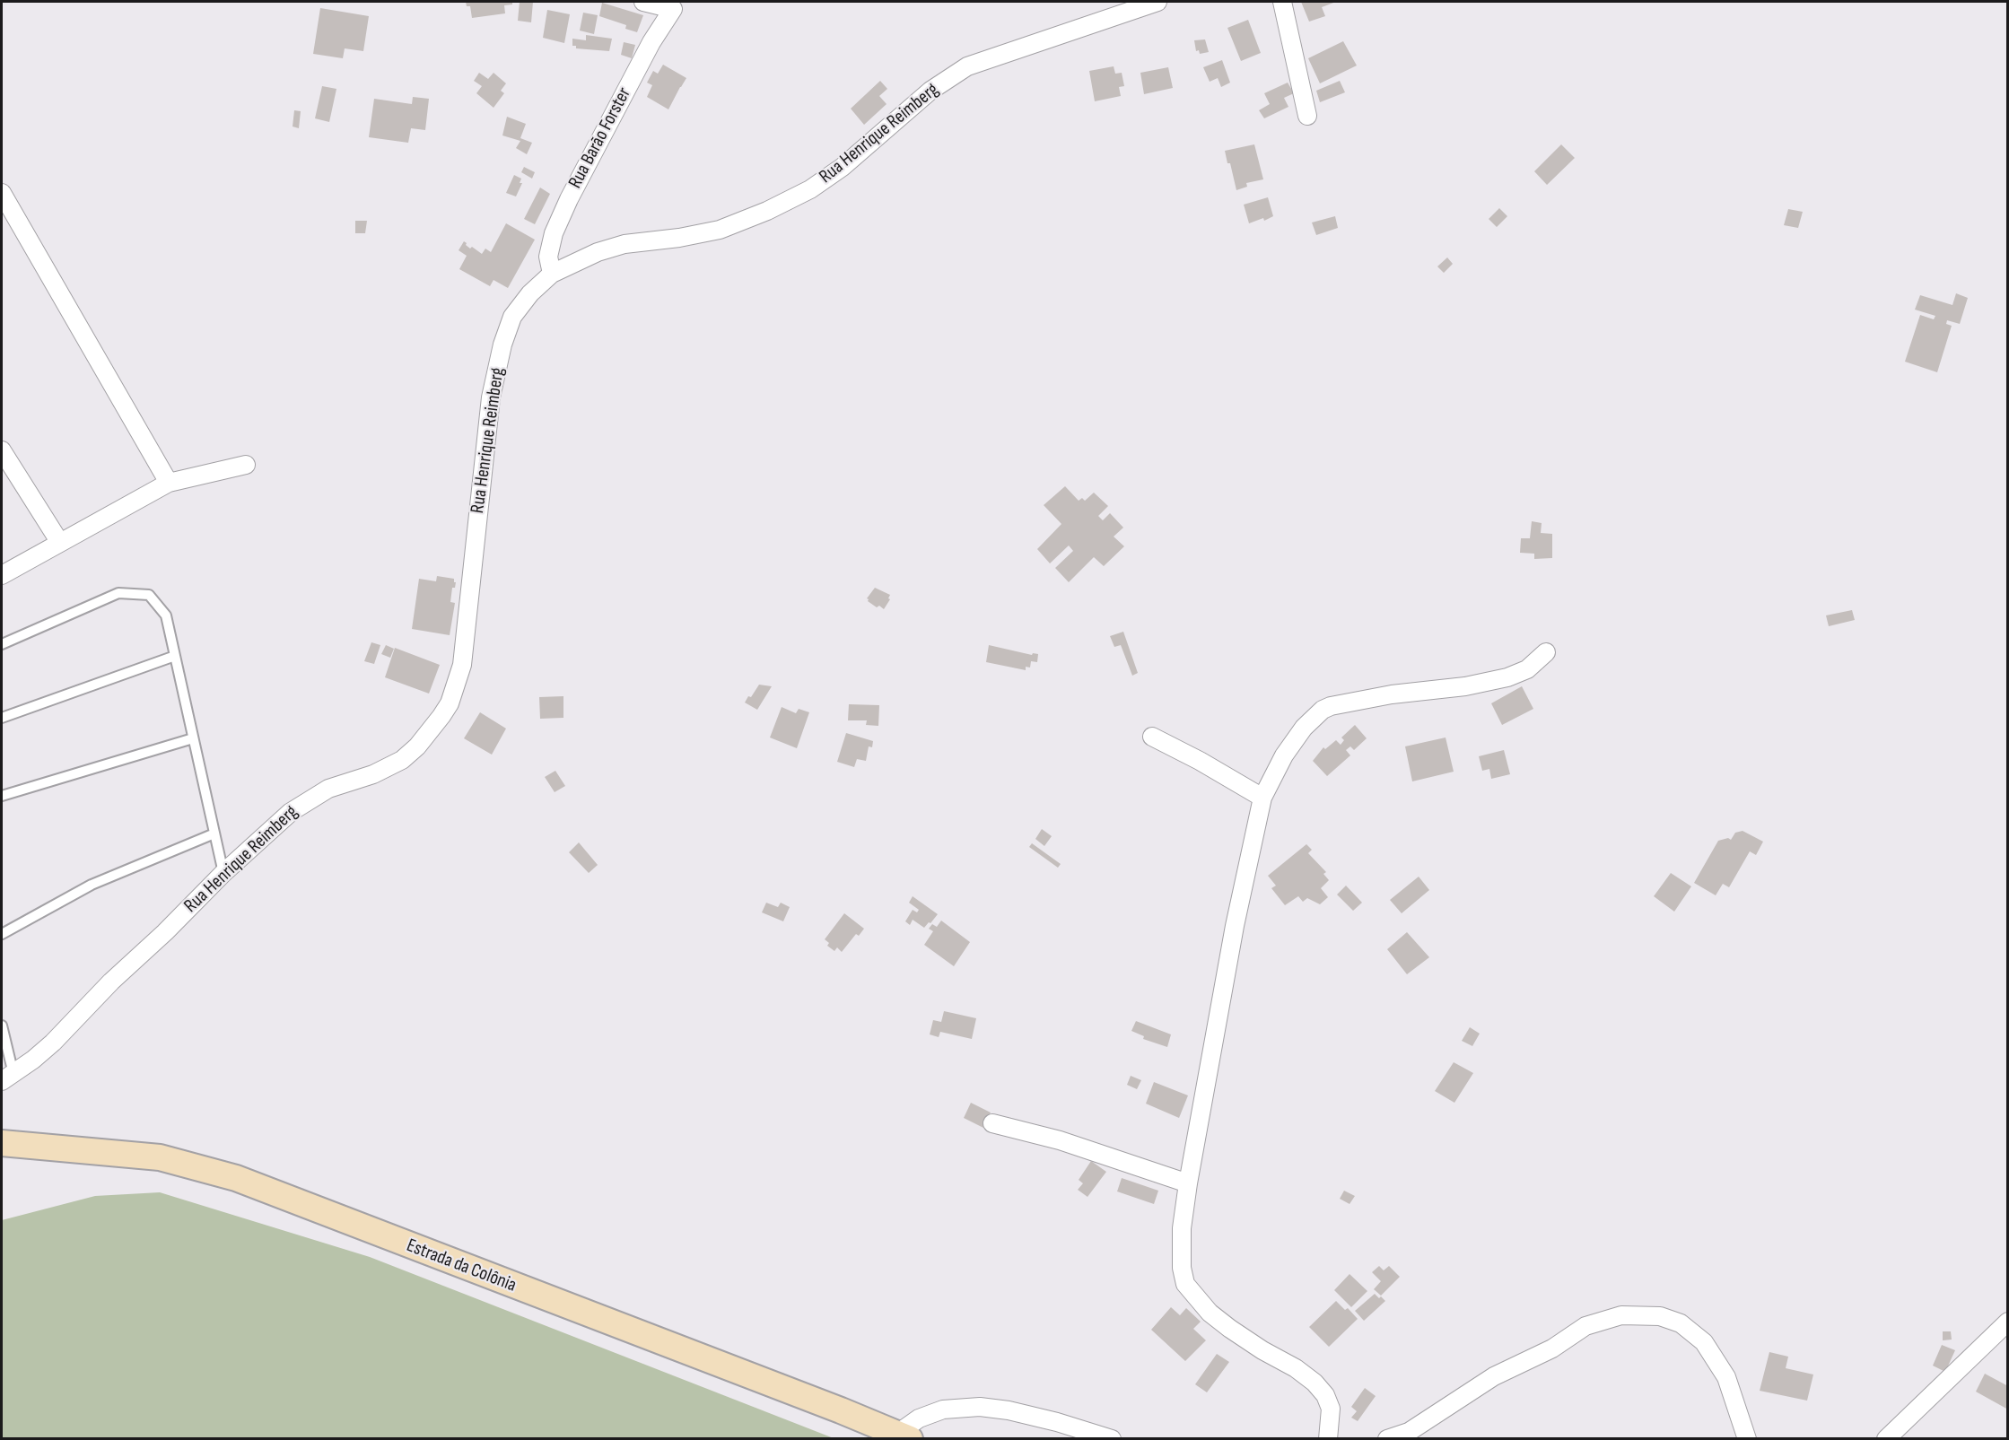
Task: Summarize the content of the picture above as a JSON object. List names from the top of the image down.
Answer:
{
  "streets": {
    "main road": ["Estrada da Colônia"],
    "street": ["Rua Henrique Reimberg", "Rua Barão Forster"]
  },
  "crossings": [
    ["Rua Henrique Reimberg", "Rua Barão Forster"]
  ]
}
